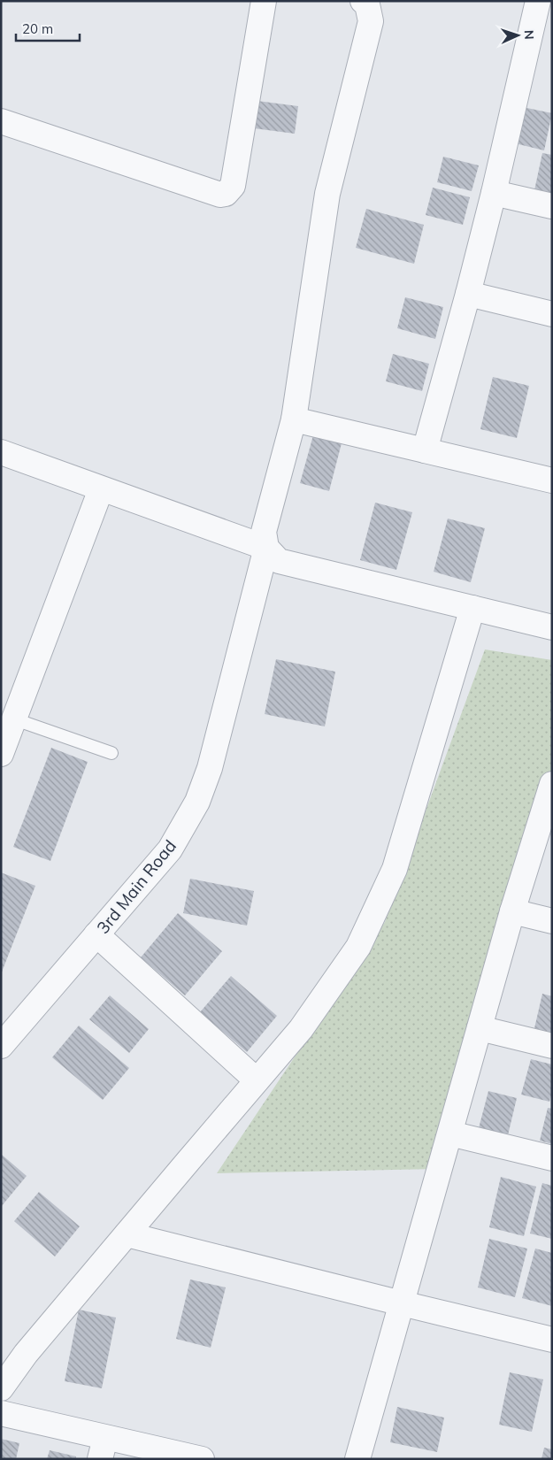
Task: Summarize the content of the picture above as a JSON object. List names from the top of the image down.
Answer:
{
  "streets": {
    "street": ["3rd Main Road"]
  },
  "scale_bar": "20 m",
  "north": "right"
}
